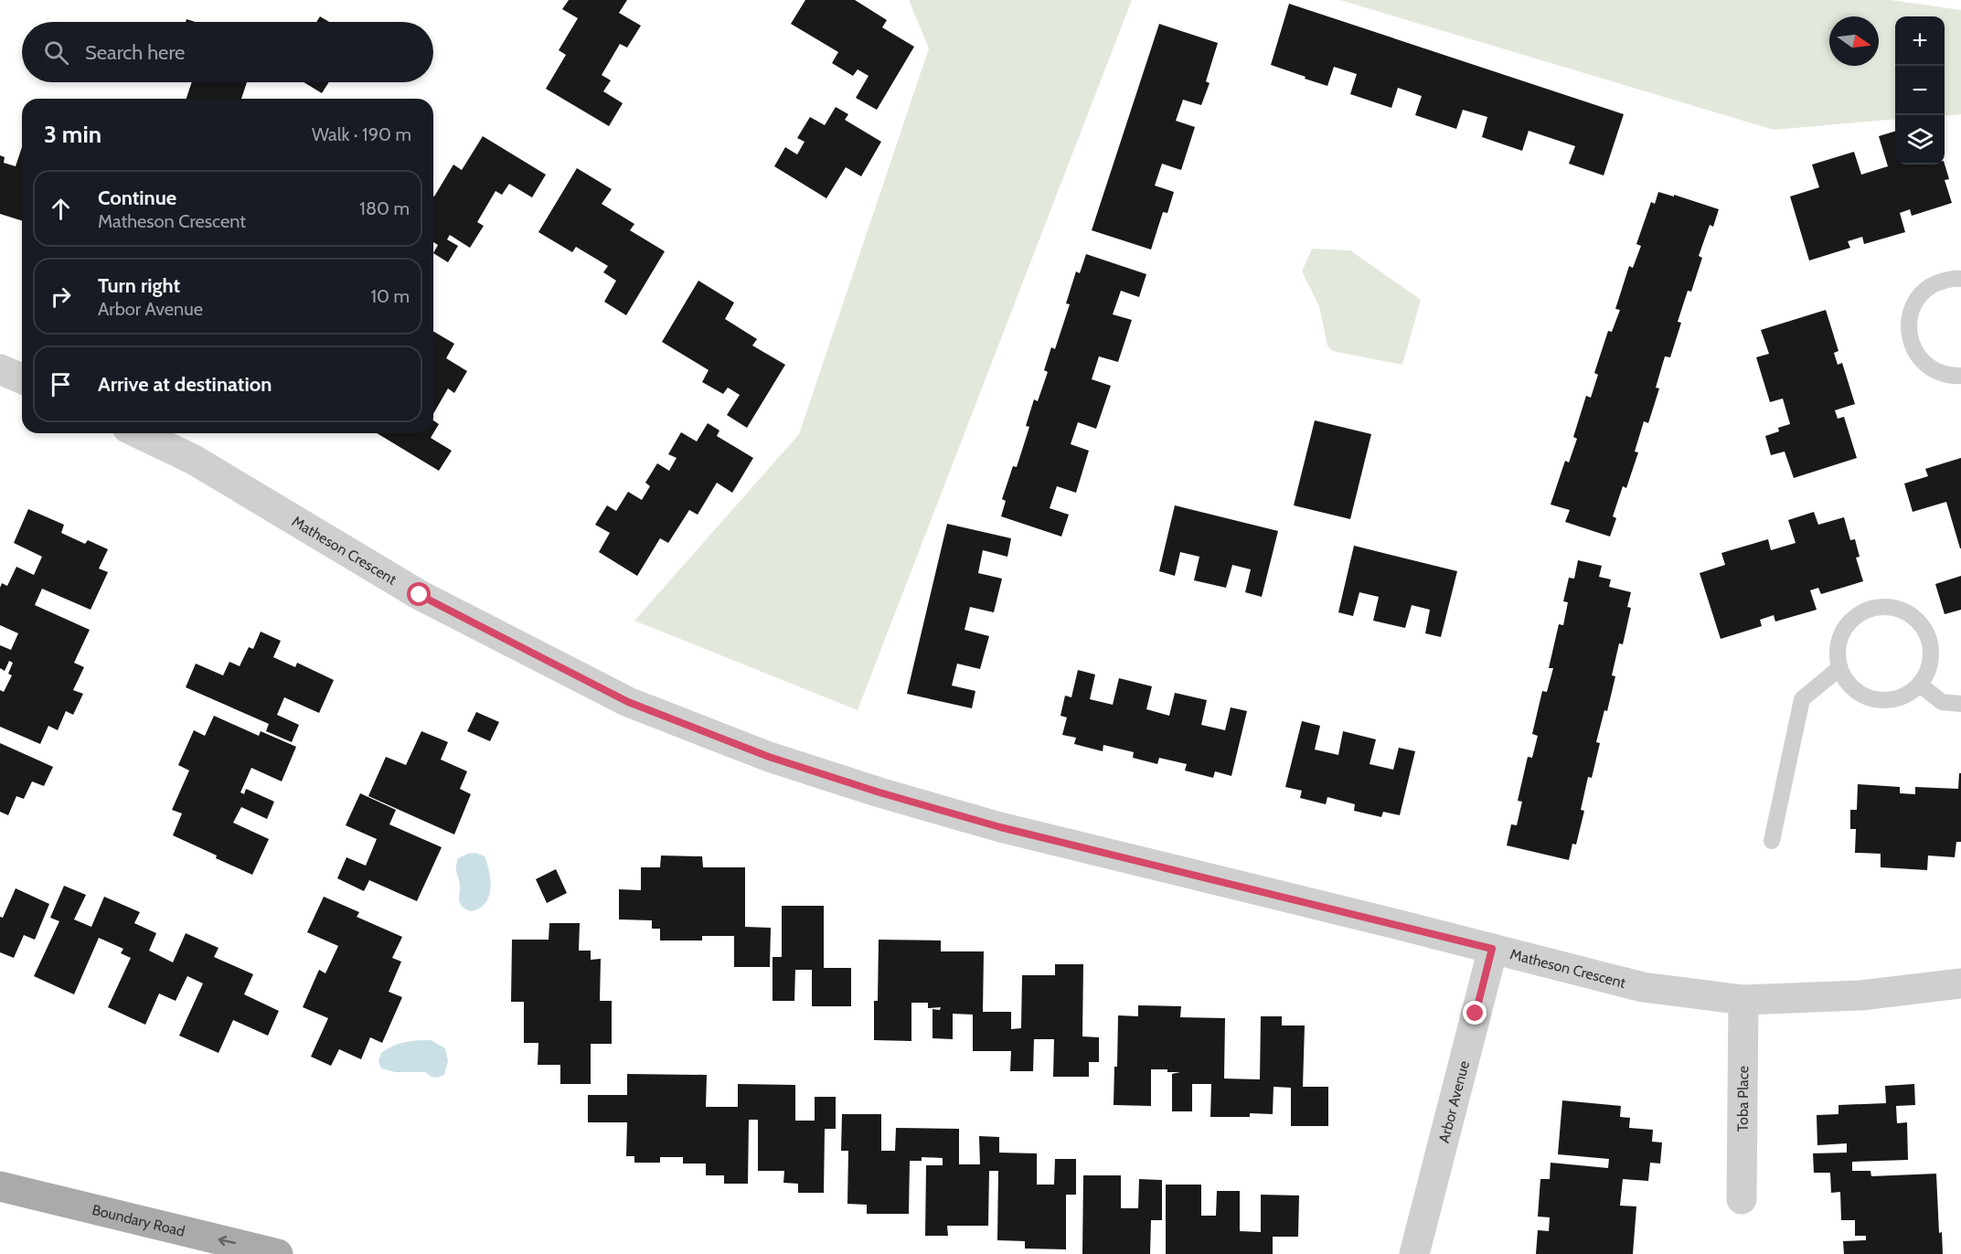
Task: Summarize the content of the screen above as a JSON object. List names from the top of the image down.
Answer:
{
  "streets": {
    "main road": ["Boundary Road"],
    "street": ["Matheson Crescent", "Toba Place", "Arbor Avenue"]
  },
  "crossings": [
    ["Matheson Crescent", "Toba Place"],
    ["Matheson Crescent", "Arbor Avenue"]
  ],
  "one_way": ["Boundary Road"],
  "north": "right",
  "page": {
    "map_buttons": ["+", "−"],
    "search": "Search here",
    "heading": ["3 min", "Walk · 190 m"],
    "list": [
      ["Continue", "Matheson Crescent", "180 m"],
      ["Turn right", "Arbor Avenue", "10 m"],
      "Arrive at destination"
    ]
  }
}
